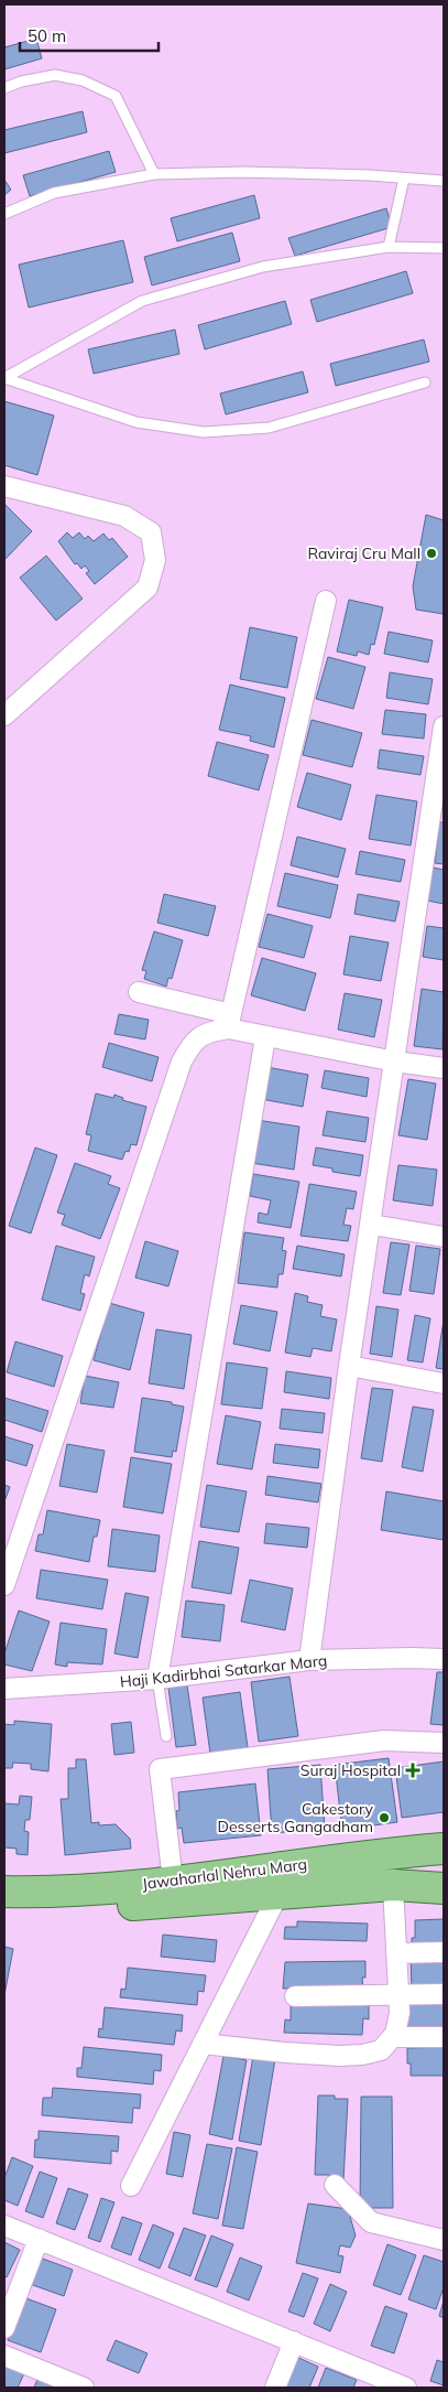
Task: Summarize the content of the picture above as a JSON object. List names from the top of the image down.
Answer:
{
  "streets": {
    "main road": ["Jawaharlal Nehru Marg"],
    "street": ["Haji Kadirbhai Satarkar Marg"]
  },
  "places": {
    "other": ["Raviraj Cru Mall", "Cakestory Desserts Gangadham"],
    "health": ["Suraj Hospital"]
  },
  "scale_bar": "50 m"
}
